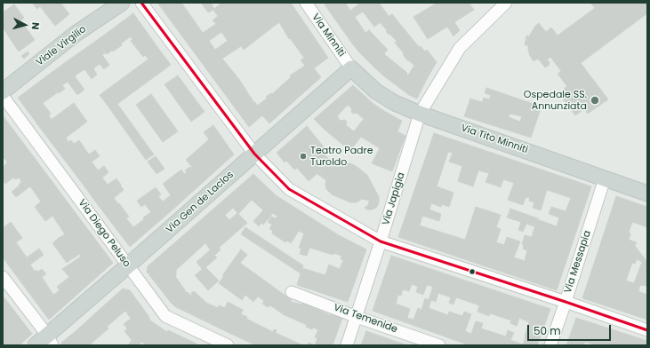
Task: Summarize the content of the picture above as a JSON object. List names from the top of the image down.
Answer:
{
  "streets": {
    "main road": ["Viale Virgilio", "Via Tito Minniti", "Via Gen de Laclos"],
    "street": [
      "Via Minniti",
      "Via Japigia",
      "Via Diego Peluso",
      "Via Messapia",
      "Via Temenide"
    ]
  },
  "crossings": [
    ["Via Minniti", "Via Tito Minniti"],
    ["Via Minniti", "Via Gen de Laclos"],
    ["Via Tito Minniti", "Via Japigia"],
    ["Via Tito Minniti", "Via Gen de Laclos"],
    ["Via Tito Minniti", "Via Messapia"],
    ["Via Japigia", "Via Temenide"],
    ["Via Gen de Laclos", "Via Diego Peluso"]
  ],
  "places": ["Ospedale SS. Annunziata", "Teatro Padre Turoldo"],
  "scale_bar": "50 m",
  "north": "right"
}
